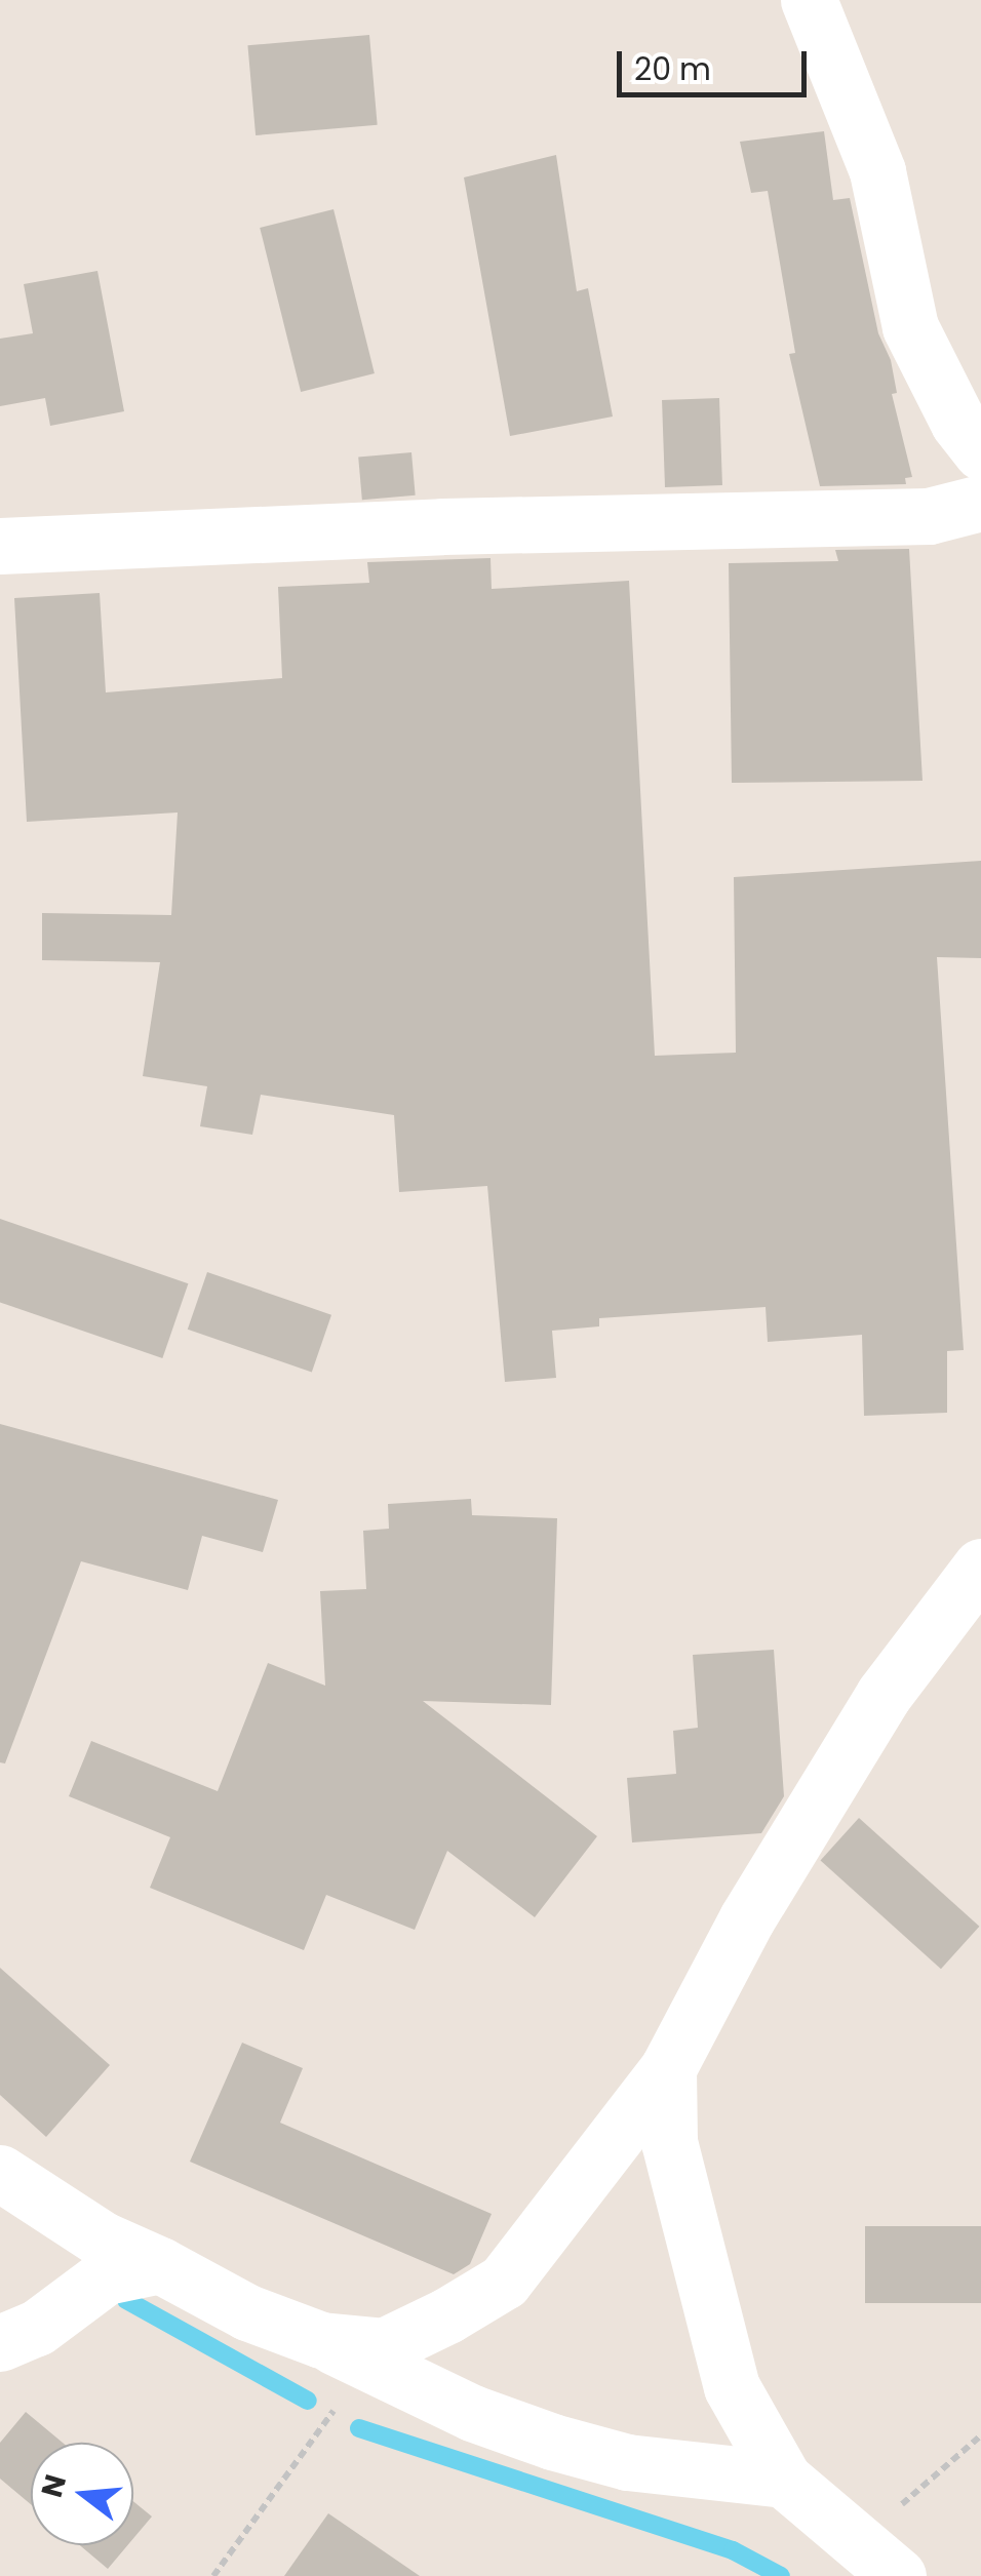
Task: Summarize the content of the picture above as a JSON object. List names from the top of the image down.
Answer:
{
  "scale_bar": "20 m",
  "north": "left"
}
